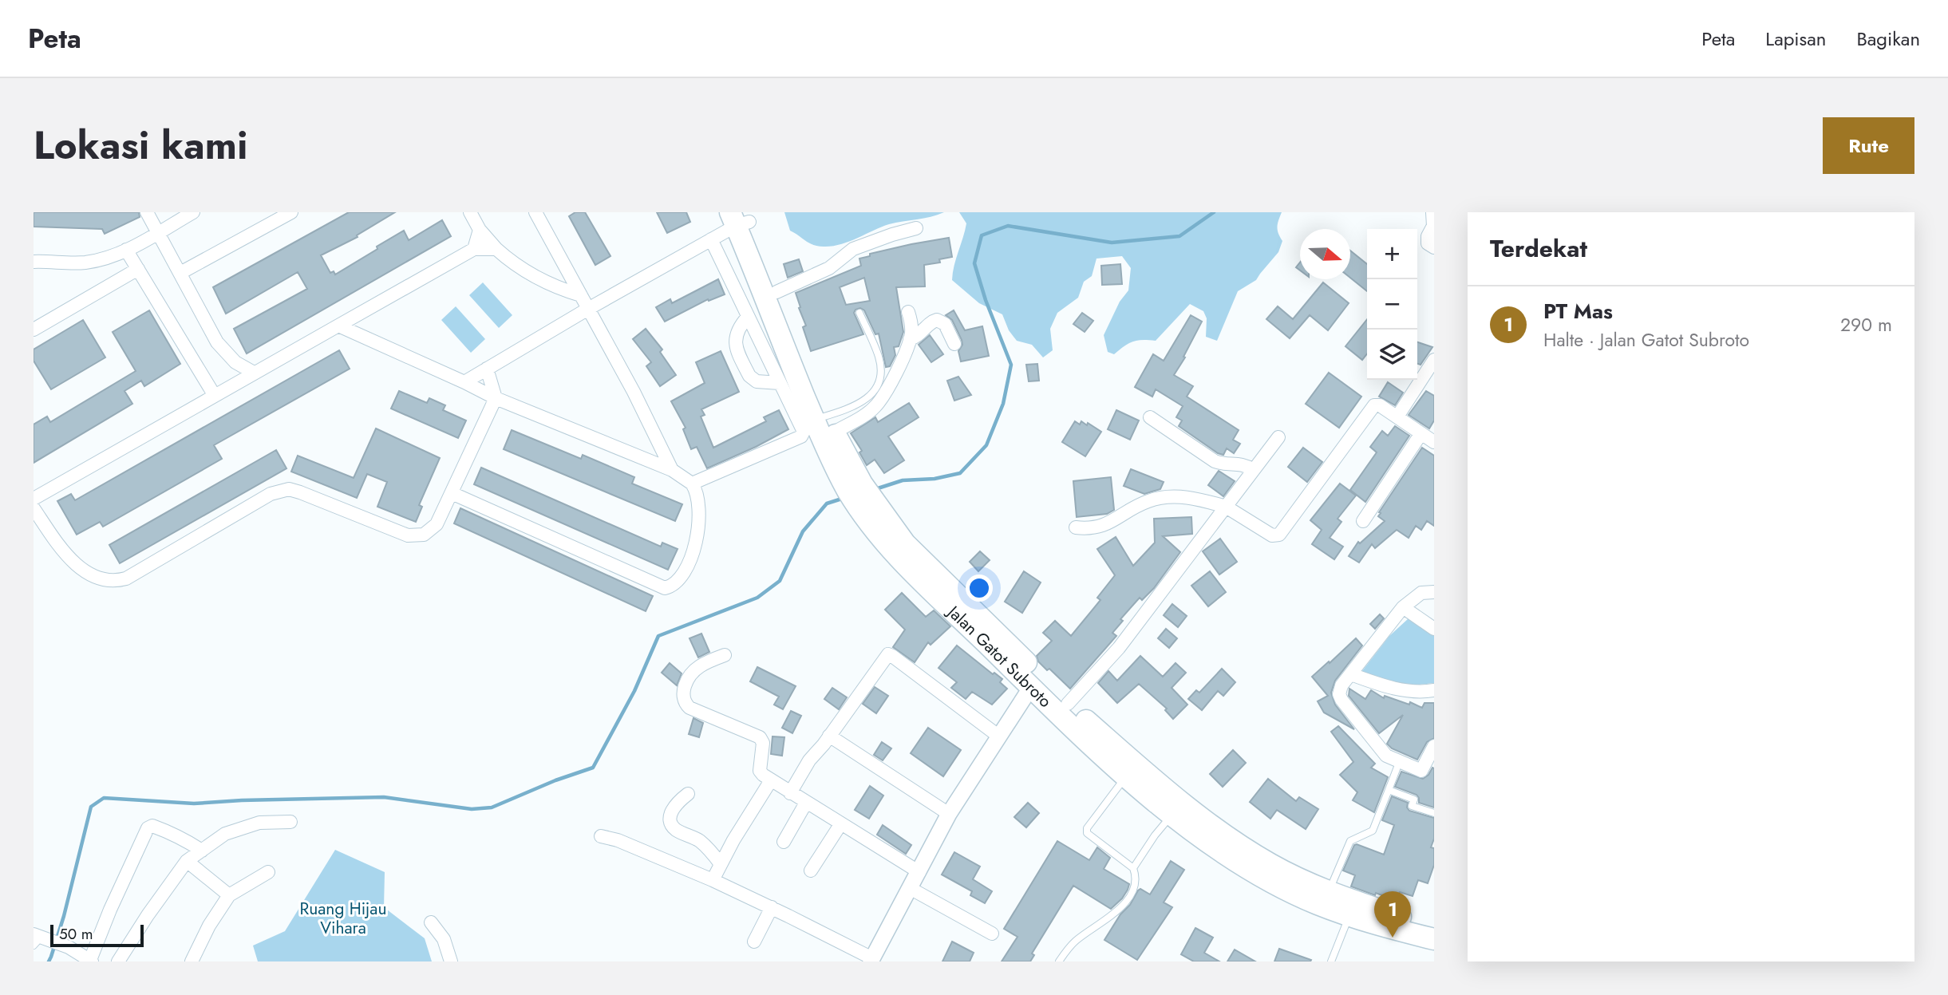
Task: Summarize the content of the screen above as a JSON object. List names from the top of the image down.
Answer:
{
  "streets": {
    "highway": ["Jalan Gatot Subroto"]
  },
  "parks": ["Ruang Hijau Vihara"],
  "scale_bar": "50 m",
  "north": "right",
  "page": {
    "header": "Peta",
    "nav": ["Peta", "Lapisan", "Bagikan"],
    "title": "Lokasi kami",
    "buttons": "Rute",
    "heading": "Terdekat",
    "map_buttons": ["+", "−"],
    "list": [
      {
        "mark": "1",
        "name": "PT Mas",
        "note": "Halte · Jalan Gatot Subroto",
        "value": "290 m"
      }
    ],
    "pins": "1",
    "scale": "50 m"
  }
}
